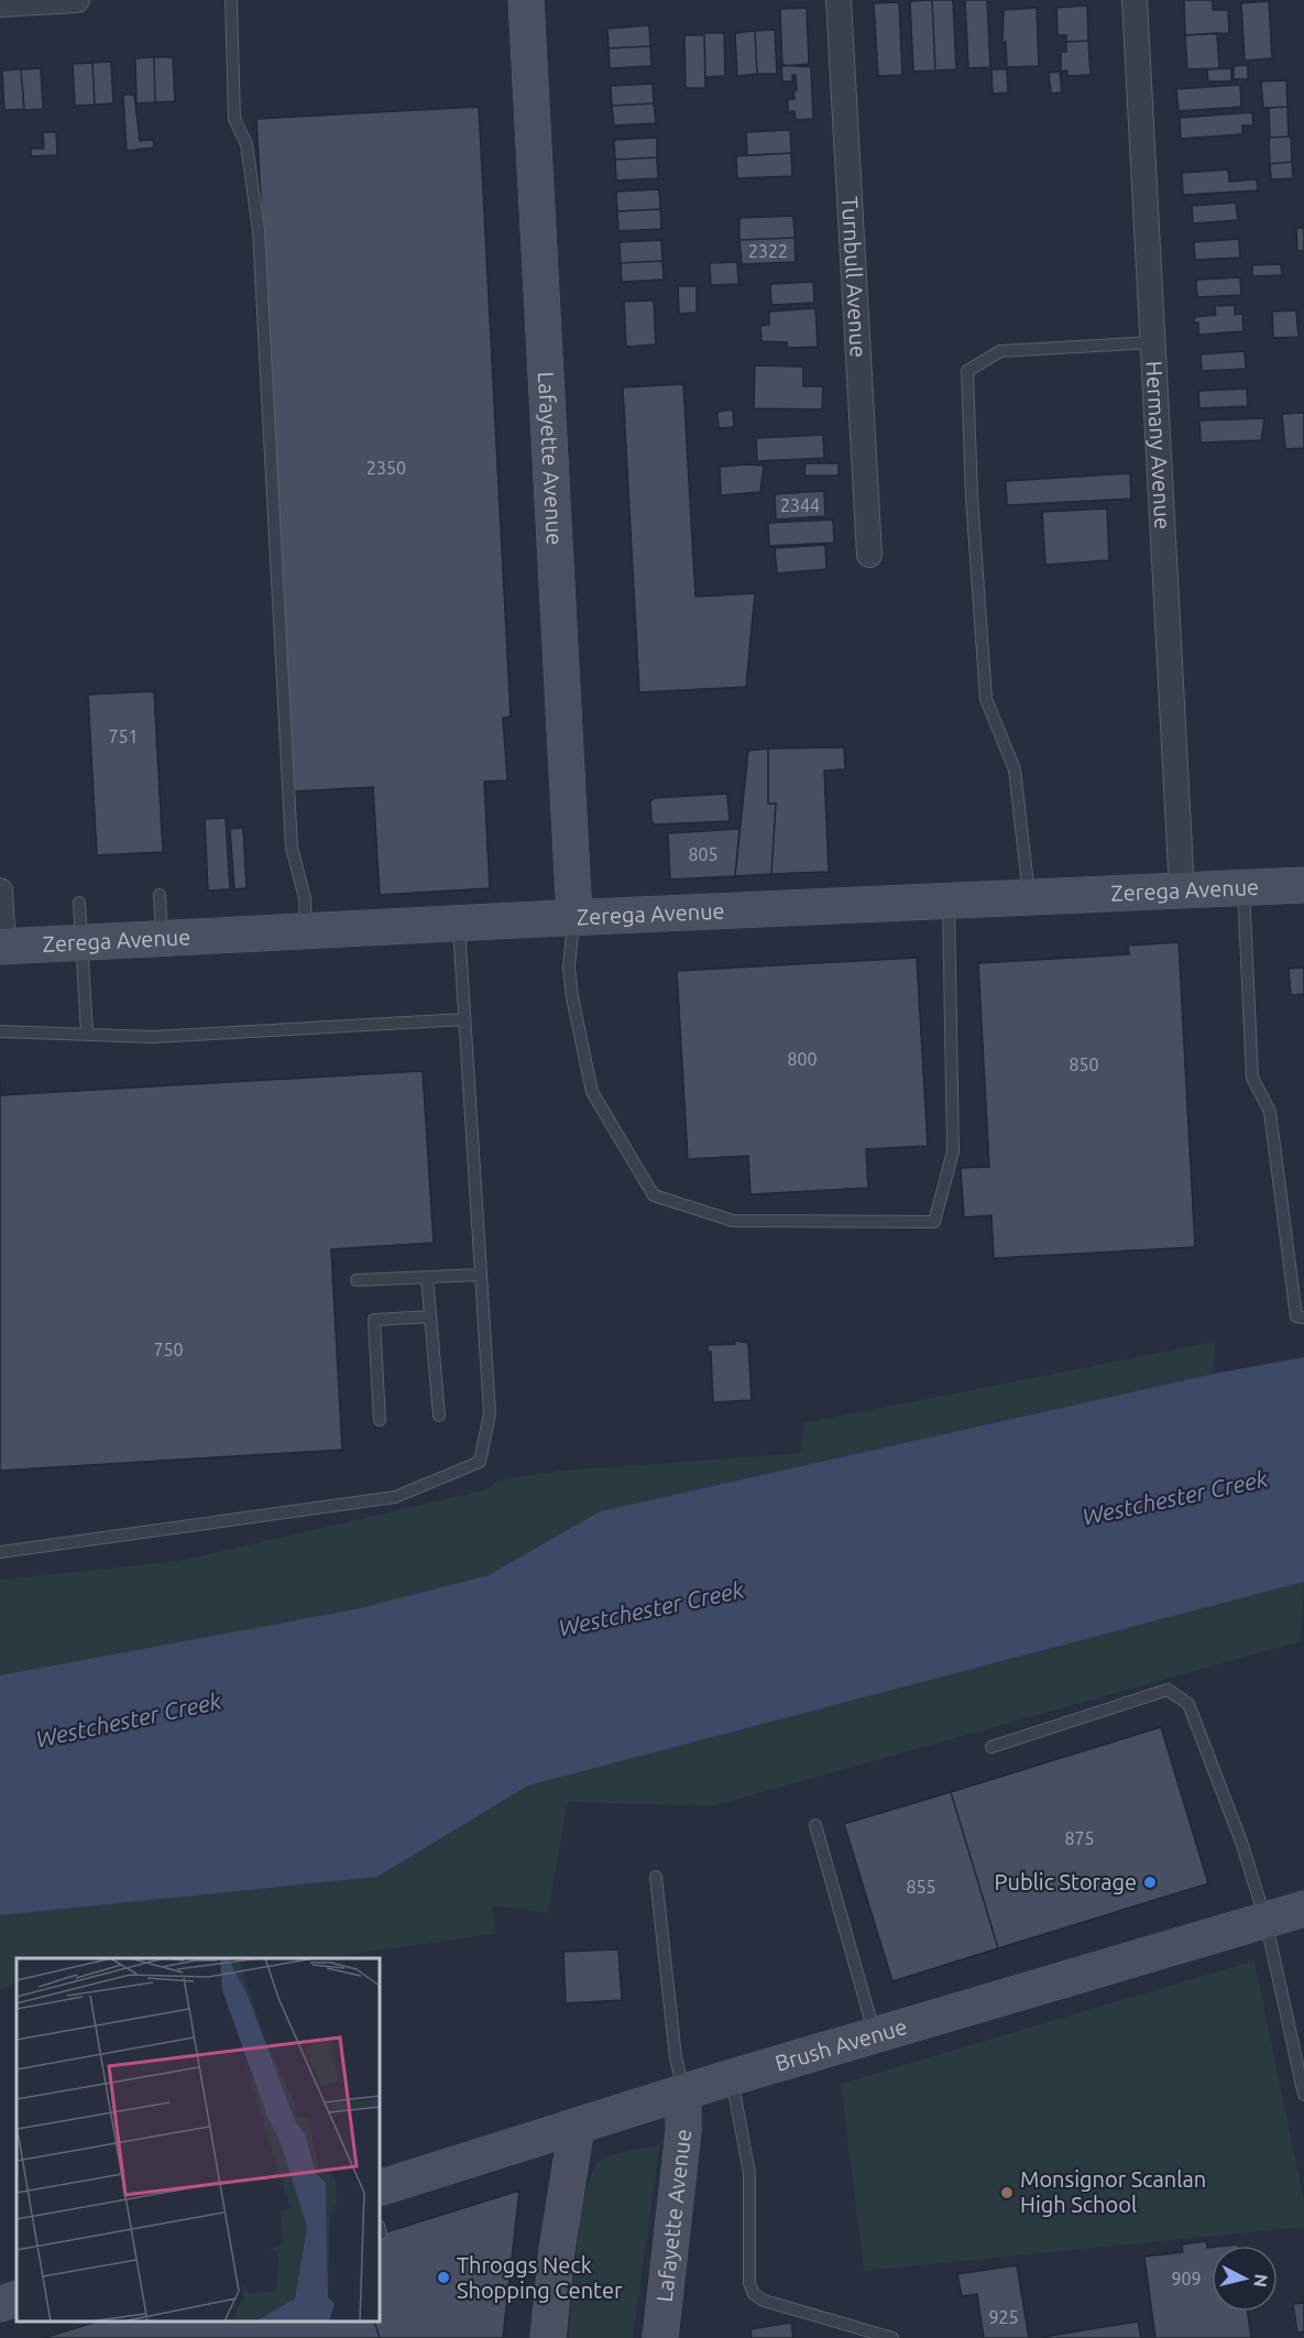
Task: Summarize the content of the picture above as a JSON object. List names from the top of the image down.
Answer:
{
  "streets": {
    "street": [
      "Turnbull Avenue",
      "Hermany Avenue",
      "Lafayette Avenue",
      "Zerega Avenue",
      "Brush Avenue"
    ]
  },
  "crossings": [
    ["Hermany Avenue", "Zerega Avenue"],
    ["Lafayette Avenue", "Zerega Avenue"],
    ["Lafayette Avenue", "Brush Avenue"]
  ],
  "water": ["Westchester Creek"],
  "places": ["Public Storage", "Monsignor Scanlan High School", "Throggs Neck Shopping Center"],
  "house_numbers": [
    "2322",
    "2350",
    "2344",
    "751",
    "805",
    "800",
    "850",
    "750",
    "875",
    "855",
    "909",
    "925"
  ],
  "north": "right"
}
